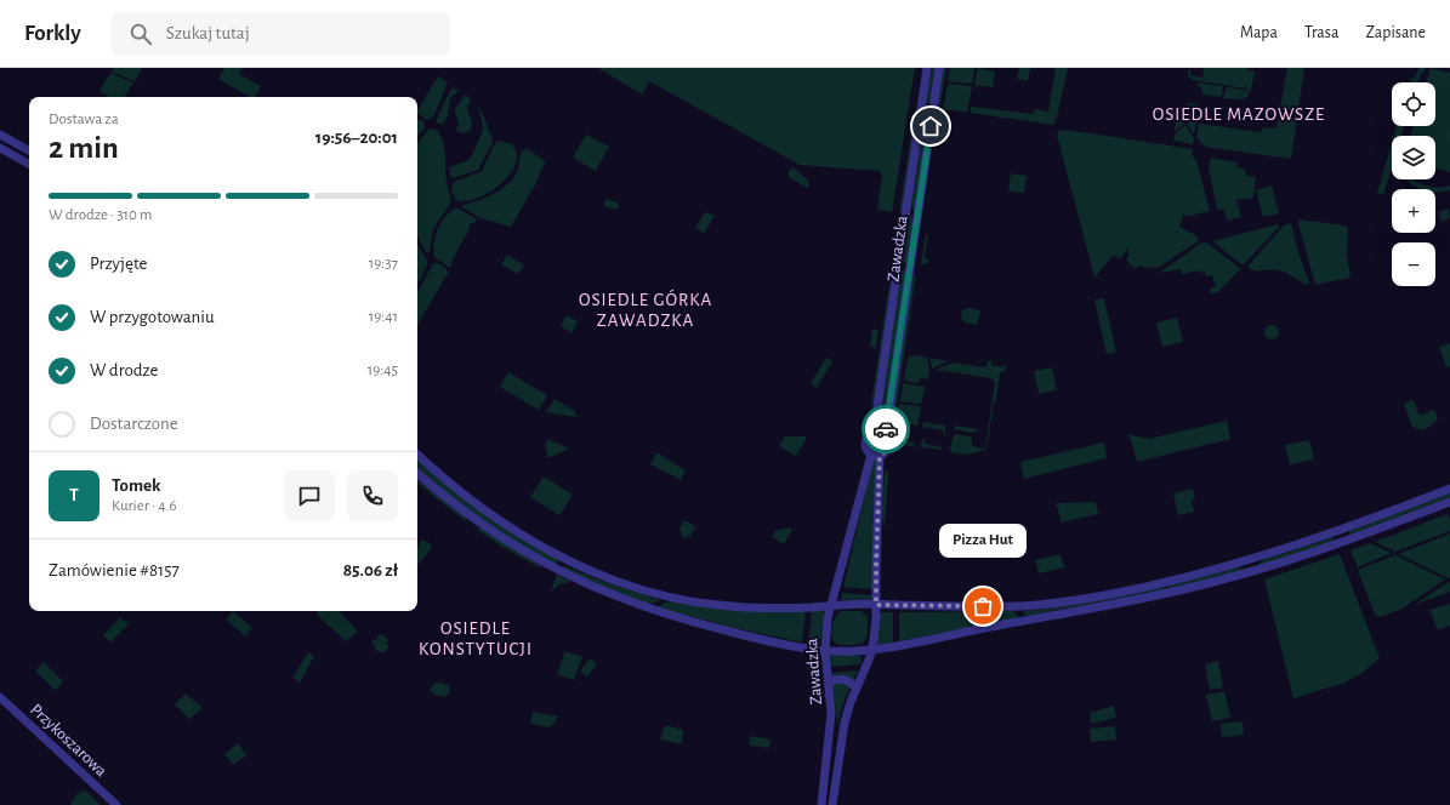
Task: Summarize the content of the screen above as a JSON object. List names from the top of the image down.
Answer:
{
  "streets": {
    "street": ["Zawadzka", "Przykoszarowa"]
  },
  "districts": ["OSIEDLE MAZOWSZE", "OSIEDLE GÓRKA ZAWADZKA", "OSIEDLE KONSTYTUCJI"],
  "places": ["Pizza Hut"],
  "page": {
    "header": "Forkly",
    "search": "Szukaj tutaj",
    "nav": ["Mapa", "Trasa", "Zapisane"],
    "map_buttons": ["+", "−"],
    "heading": ["2 min", "Dostawa za", "19:56–20:01"],
    "panel": [
      "Tomek",
      "Kurier · 4.6",
      "Zamówienie #8157",
      "85.06 zł"
    ],
    "bar": "W drodze · 310 m",
    "list": [
      ["Przyjęte", "19:37"],
      ["W przygotowaniu", "19:41"],
      ["W drodze", "19:45"],
      "Dostarczone"
    ],
    "round": "T",
    "bubble": "Pizza Hut"
  }
}
